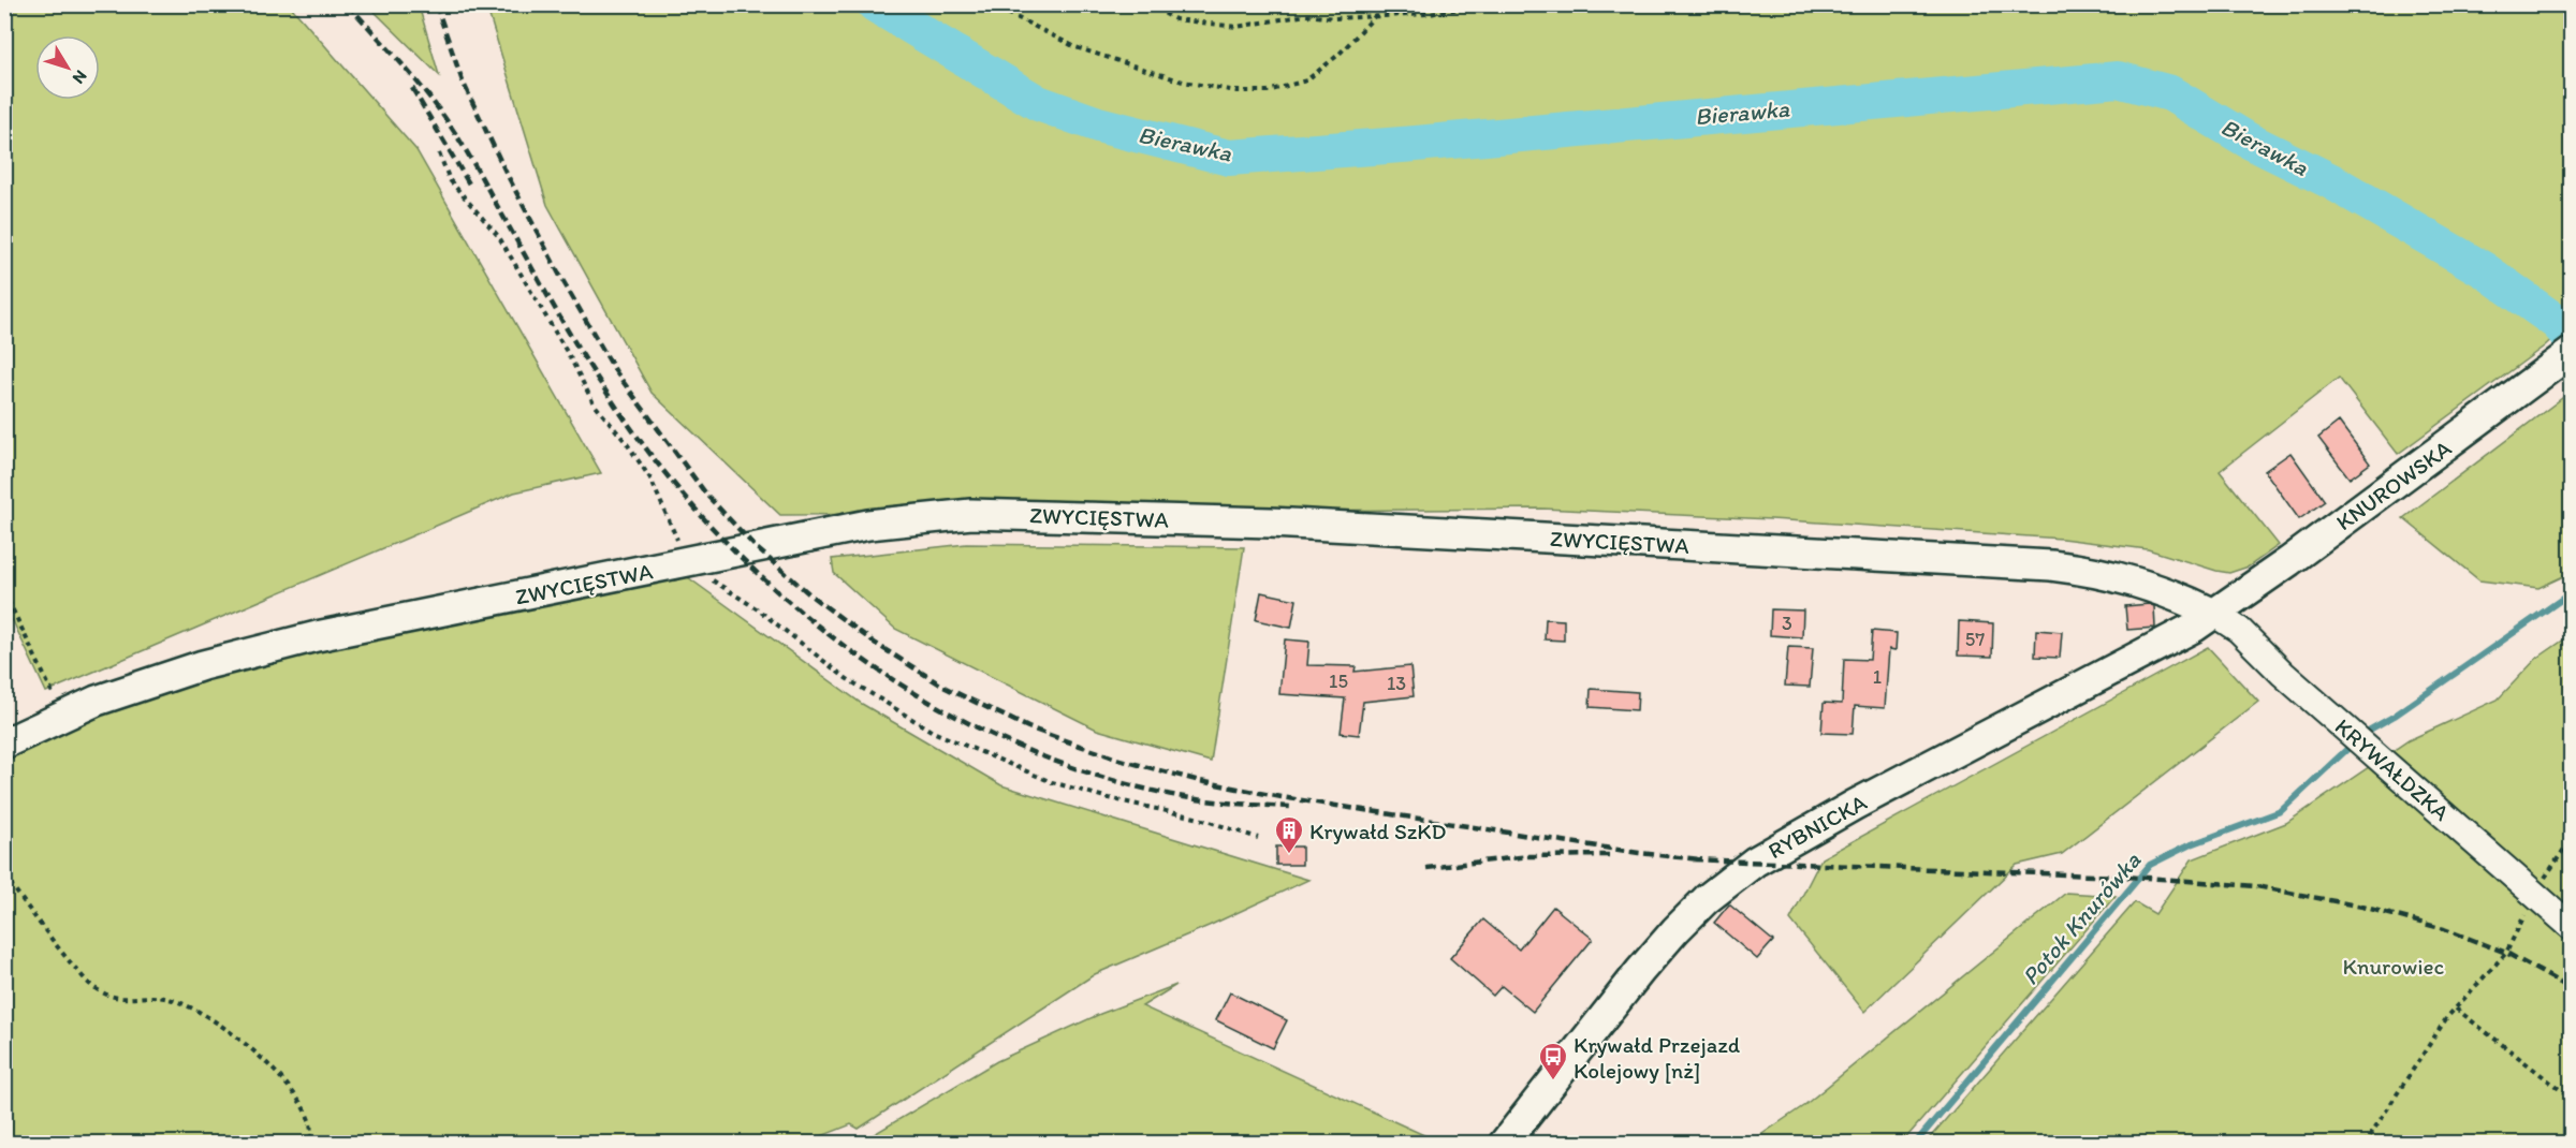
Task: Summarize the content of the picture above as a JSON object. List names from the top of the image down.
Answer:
{
  "streets": {
    "main road": ["KNUROWSKA", "ZWYCIĘSTWA", "RYBNICKA"],
    "street": ["KRYWAŁDZKA"]
  },
  "crossings": [
    ["KNUROWSKA", "ZWYCIĘSTWA"],
    ["KNUROWSKA", "KRYWAŁDZKA"],
    ["KNUROWSKA", "RYBNICKA"],
    ["ZWYCIĘSTWA", "KRYWAŁDZKA"],
    ["ZWYCIĘSTWA", "RYBNICKA"],
    ["KRYWAŁDZKA", "RYBNICKA"]
  ],
  "water": ["Bierawka", "Potok Knurówka"],
  "parks": ["Knurowiec"],
  "places": {
    "building": ["Krywałd SzKD"],
    "bus stop": ["Krywałd Przejazd Kolejowy [nż]"]
  },
  "house_numbers": [
    "3",
    "57",
    "1",
    "15",
    "13"
  ],
  "north": "bottom right"
}
